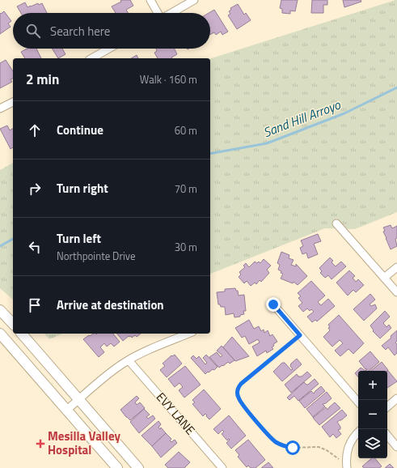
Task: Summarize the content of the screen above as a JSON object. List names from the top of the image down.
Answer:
{
  "streets": {
    "street": ["EVY LANE"]
  },
  "water": ["Sand Hill Arroyo"],
  "places": {
    "health": ["Mesilla Valley Hospital"]
  },
  "page": {
    "search": "Search here",
    "heading": ["2 min", "Walk · 160 m"],
    "list": [
      ["Continue", "60 m"],
      ["Turn right", "70 m"],
      ["Turn left", "Northpointe Drive", "30 m"],
      "Arrive at destination"
    ],
    "map_buttons": ["+", "−"]
  }
}
